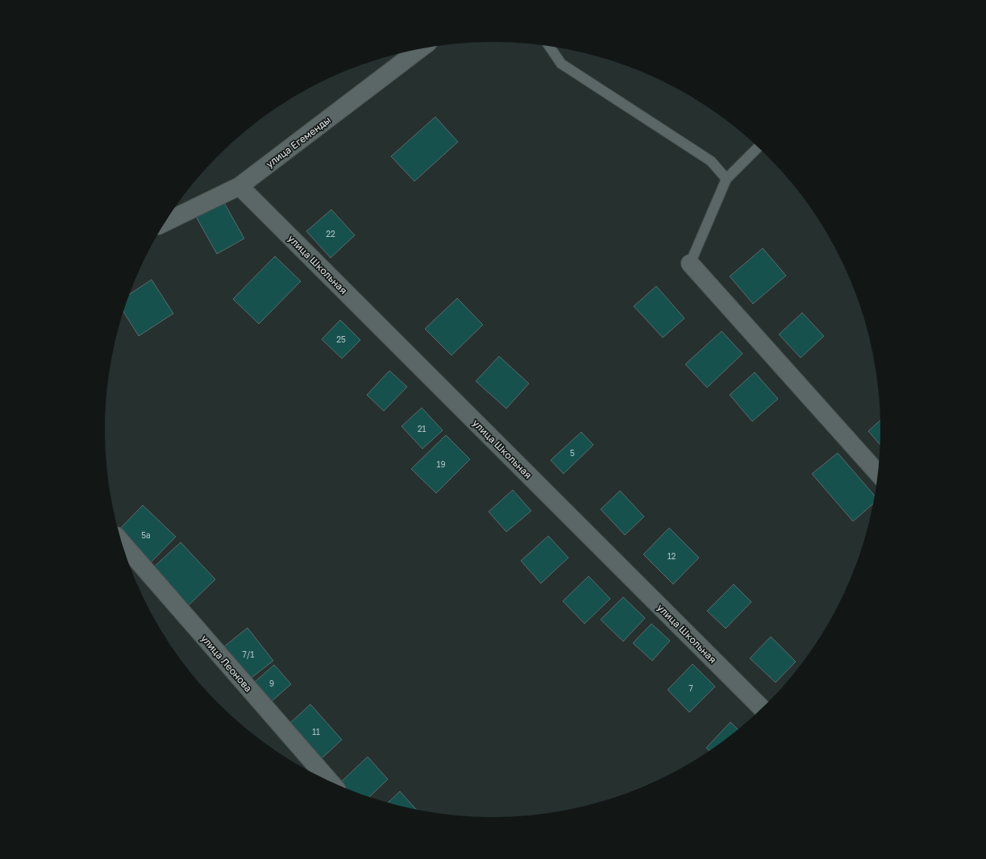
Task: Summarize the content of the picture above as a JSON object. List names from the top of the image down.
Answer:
{
  "streets": {
    "street": ["улица Егеменды", "улица Школьная", "улица Леонова"]
  },
  "crossings": [
    ["улица Егеменды", "улица Школьная"]
  ],
  "house_numbers": [
    "22",
    "25",
    "21",
    "5",
    "19",
    "5а",
    "12",
    "7/1",
    "9",
    "7",
    "11"
  ]
}
